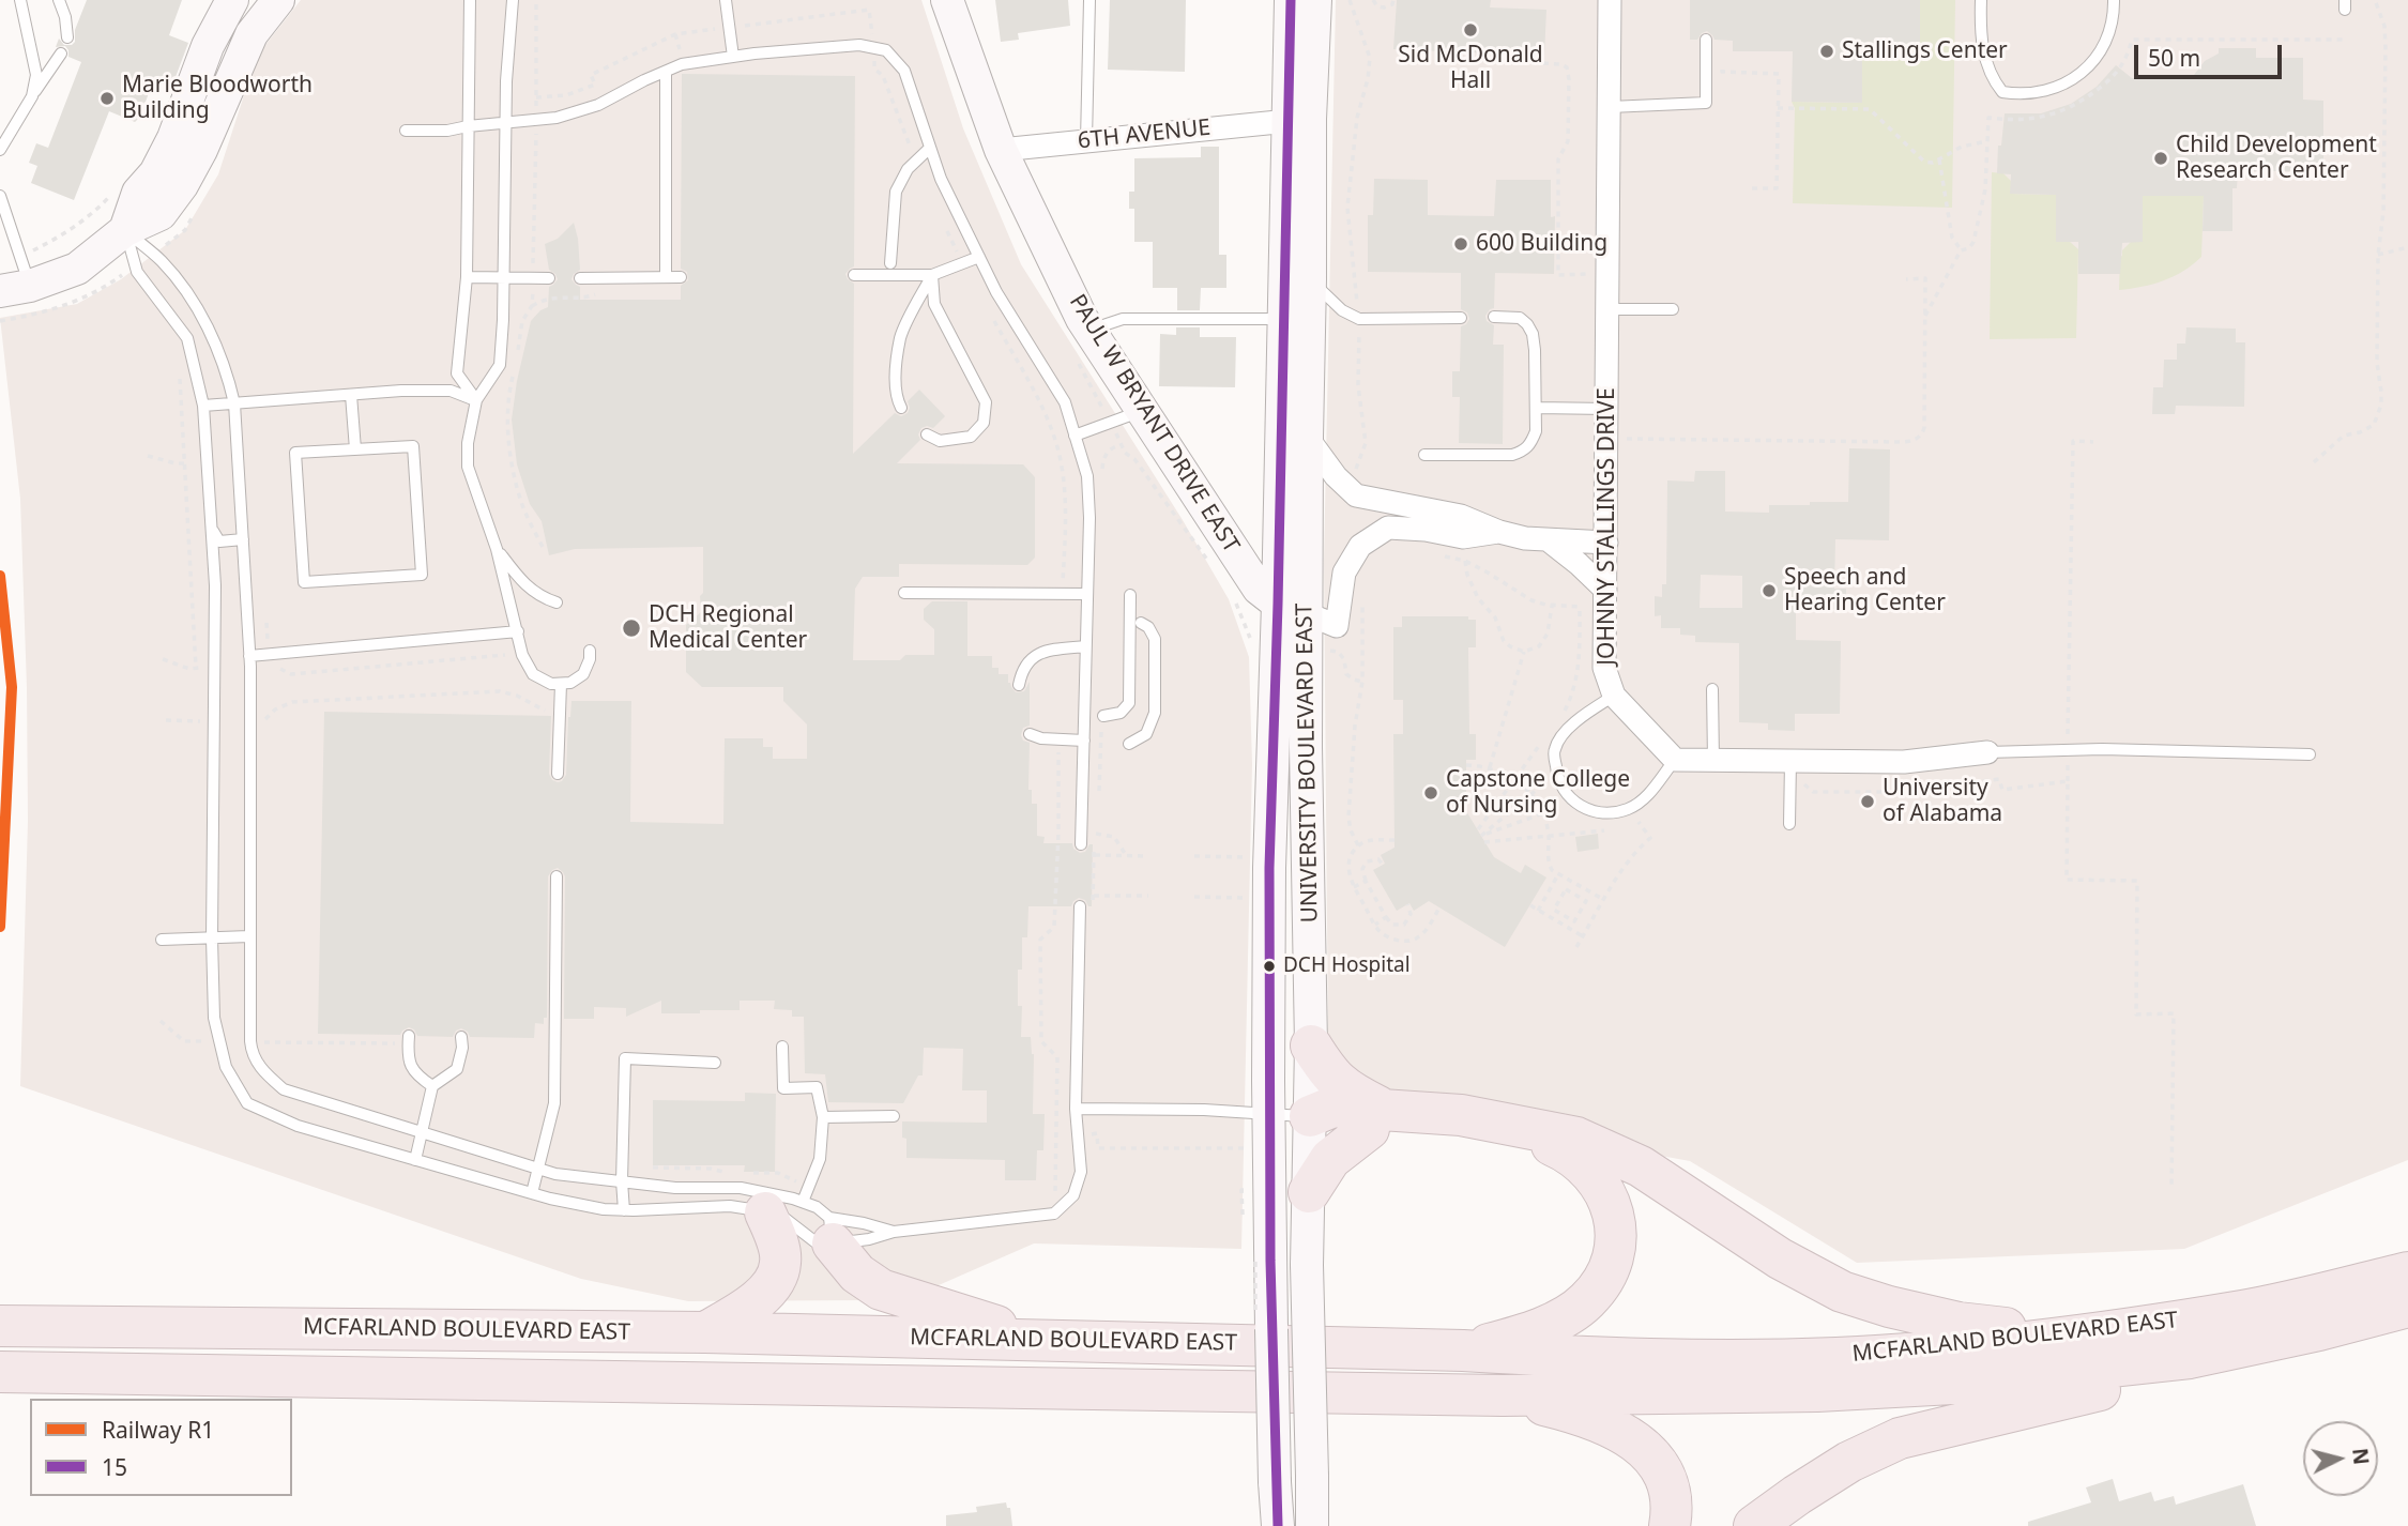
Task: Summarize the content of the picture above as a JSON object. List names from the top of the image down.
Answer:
{
  "streets": {
    "highway": ["MCFARLAND BOULEVARD EAST"],
    "main road": ["PAUL W BRYANT DRIVE EAST", "UNIVERSITY BOULEVARD EAST"],
    "street": ["6TH AVENUE", "JOHNNY STALLINGS DRIVE"]
  },
  "crossings": [
    ["6TH AVENUE", "PAUL W BRYANT DRIVE EAST"],
    ["6TH AVENUE", "UNIVERSITY BOULEVARD EAST"],
    ["PAUL W BRYANT DRIVE EAST", "UNIVERSITY BOULEVARD EAST"]
  ],
  "places": [
    "Sid McDonald Hall",
    "Stallings Center",
    "Marie Bloodworth Building",
    "Child Development Research Center",
    "600 Building",
    "Speech and Hearing Center",
    "DCH Regional Medical Center",
    "Capstone College of Nursing",
    "University of Alabama",
    "DCH Hospital"
  ],
  "lines": ["transit line 15", "rail line R1"],
  "legend": ["Railway R1", "15"],
  "scale_bar": "50 m",
  "north": "right"
}
